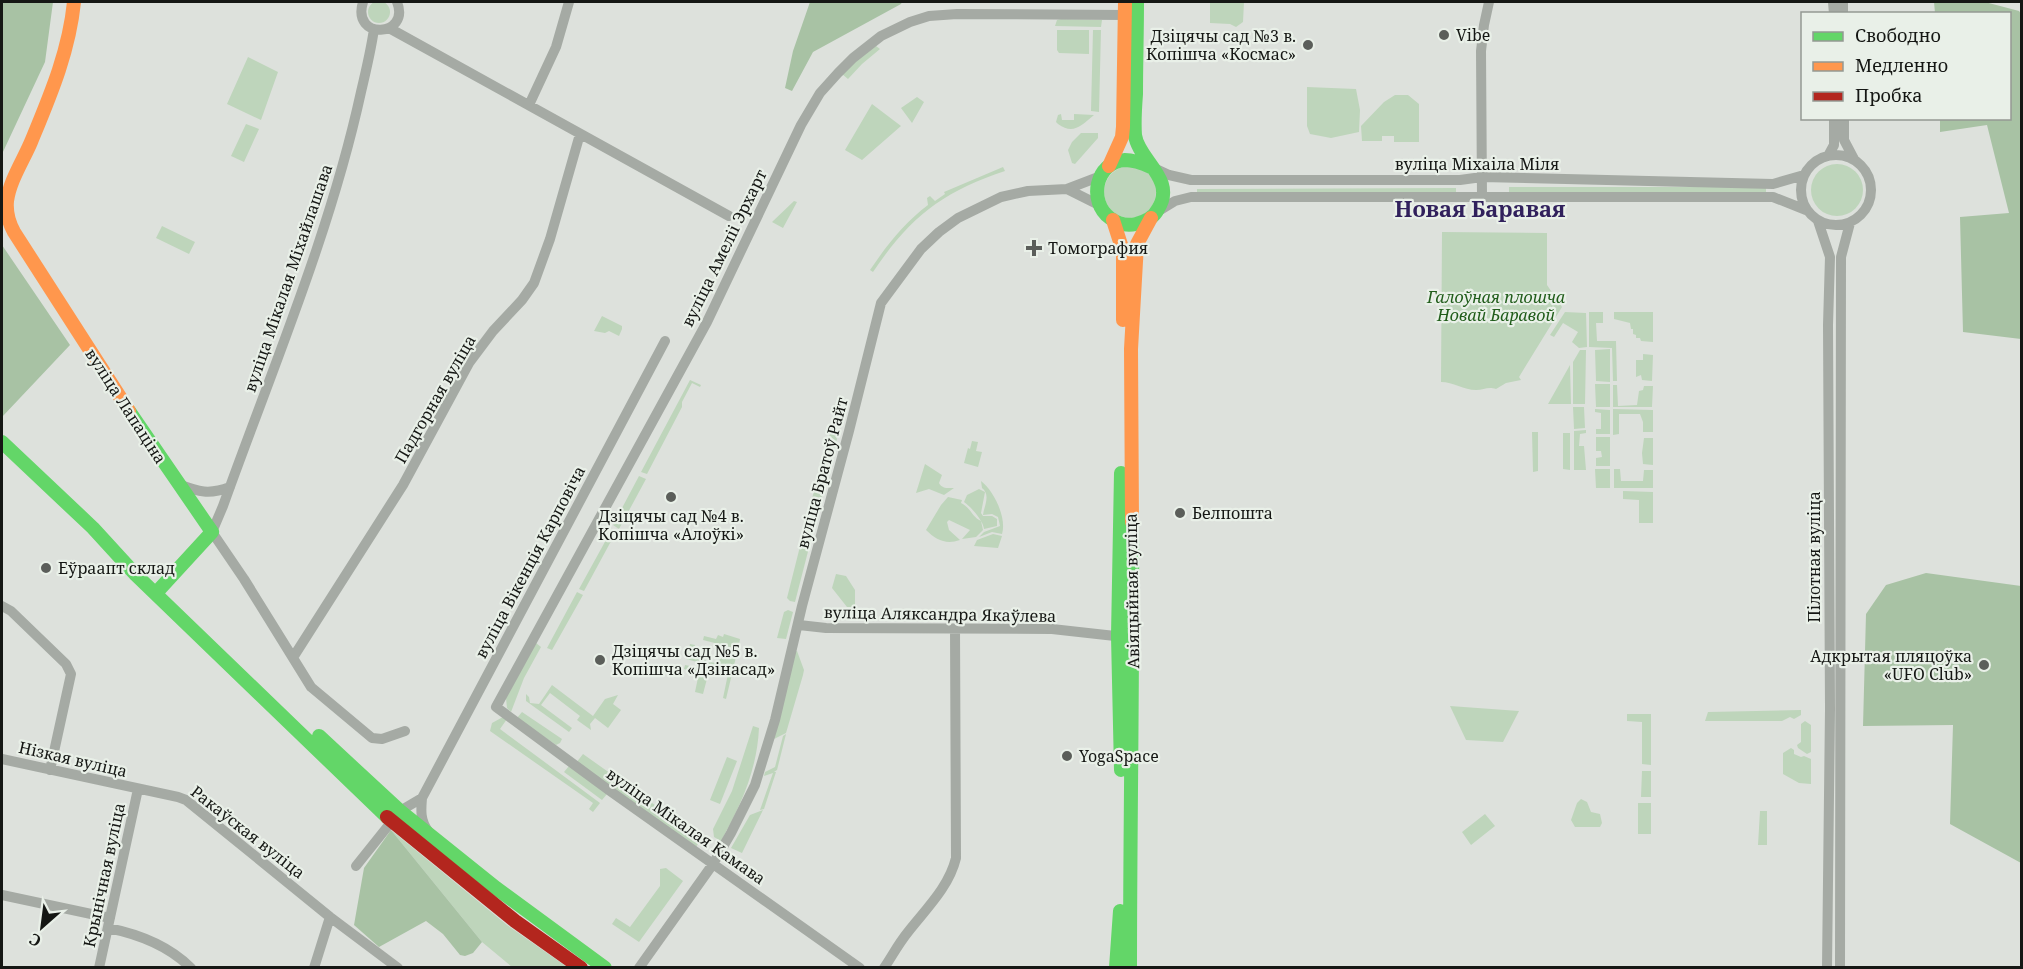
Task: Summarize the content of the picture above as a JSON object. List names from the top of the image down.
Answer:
{
  "streets": {
    "main road": ["вуліца Лапаціна", "Авіяцыйная вуліца"],
    "street": [
      "вуліца Міхаіла Міля",
      "вуліца Амеліі Эрхарт",
      "вуліца Мікалая Міхайлашава",
      "Падгорная вуліца",
      "вуліца Братоў Райт",
      "Пілотная вуліца",
      "вуліца Вікенція Карповіча",
      "вуліца Аляксандра Якаўлева",
      "Нізкая вуліца",
      "вуліца Мікалая Камава",
      "Ракаўская вуліца",
      "Крынічная вуліца"
    ]
  },
  "crossings": [
    ["вуліца Міхаіла Міля", "Пілотная вуліца"],
    ["вуліца Міхаіла Міля", "Авіяцыйная вуліца"],
    ["вуліца Амеліі Эрхарт", "вуліца Мікалая Камава"],
    ["вуліца Мікалая Міхайлашава", "вуліца Лапаціна"],
    ["Падгорная вуліца", "вуліца Лапаціна"],
    ["вуліца Братоў Райт", "вуліца Аляксандра Якаўлева"],
    ["вуліца Братоў Райт", "вуліца Мікалая Камава"],
    ["Авіяцыйная вуліца", "вуліца Аляксандра Якаўлева"],
    ["Нізкая вуліца", "Ракаўская вуліца"],
    ["Нізкая вуліца", "Крынічная вуліца"],
    ["Ракаўская вуліца", "Крынічная вуліца"]
  ],
  "districts": ["Новая Баравая"],
  "parks": ["Галоўная плошча Новай Баравой"],
  "places": {
    "other": [
      "Vibe",
      "Дзіцячы сад №3 в. Копішча «Космас»",
      "Дзіцячы сад №4 в. Копішча «Алоўкі»",
      "Белпошта",
      "Еўраапт склад",
      "Дзіцячы сад №5 в. Копішча «Дзінасад»",
      "Адкрытая пляцоўка «UFO Club»",
      "YogaSpace"
    ],
    "health": ["Томография"]
  },
  "legend": ["Свободно", "Медленно", "Пробка"],
  "north": "bottom left"
}
